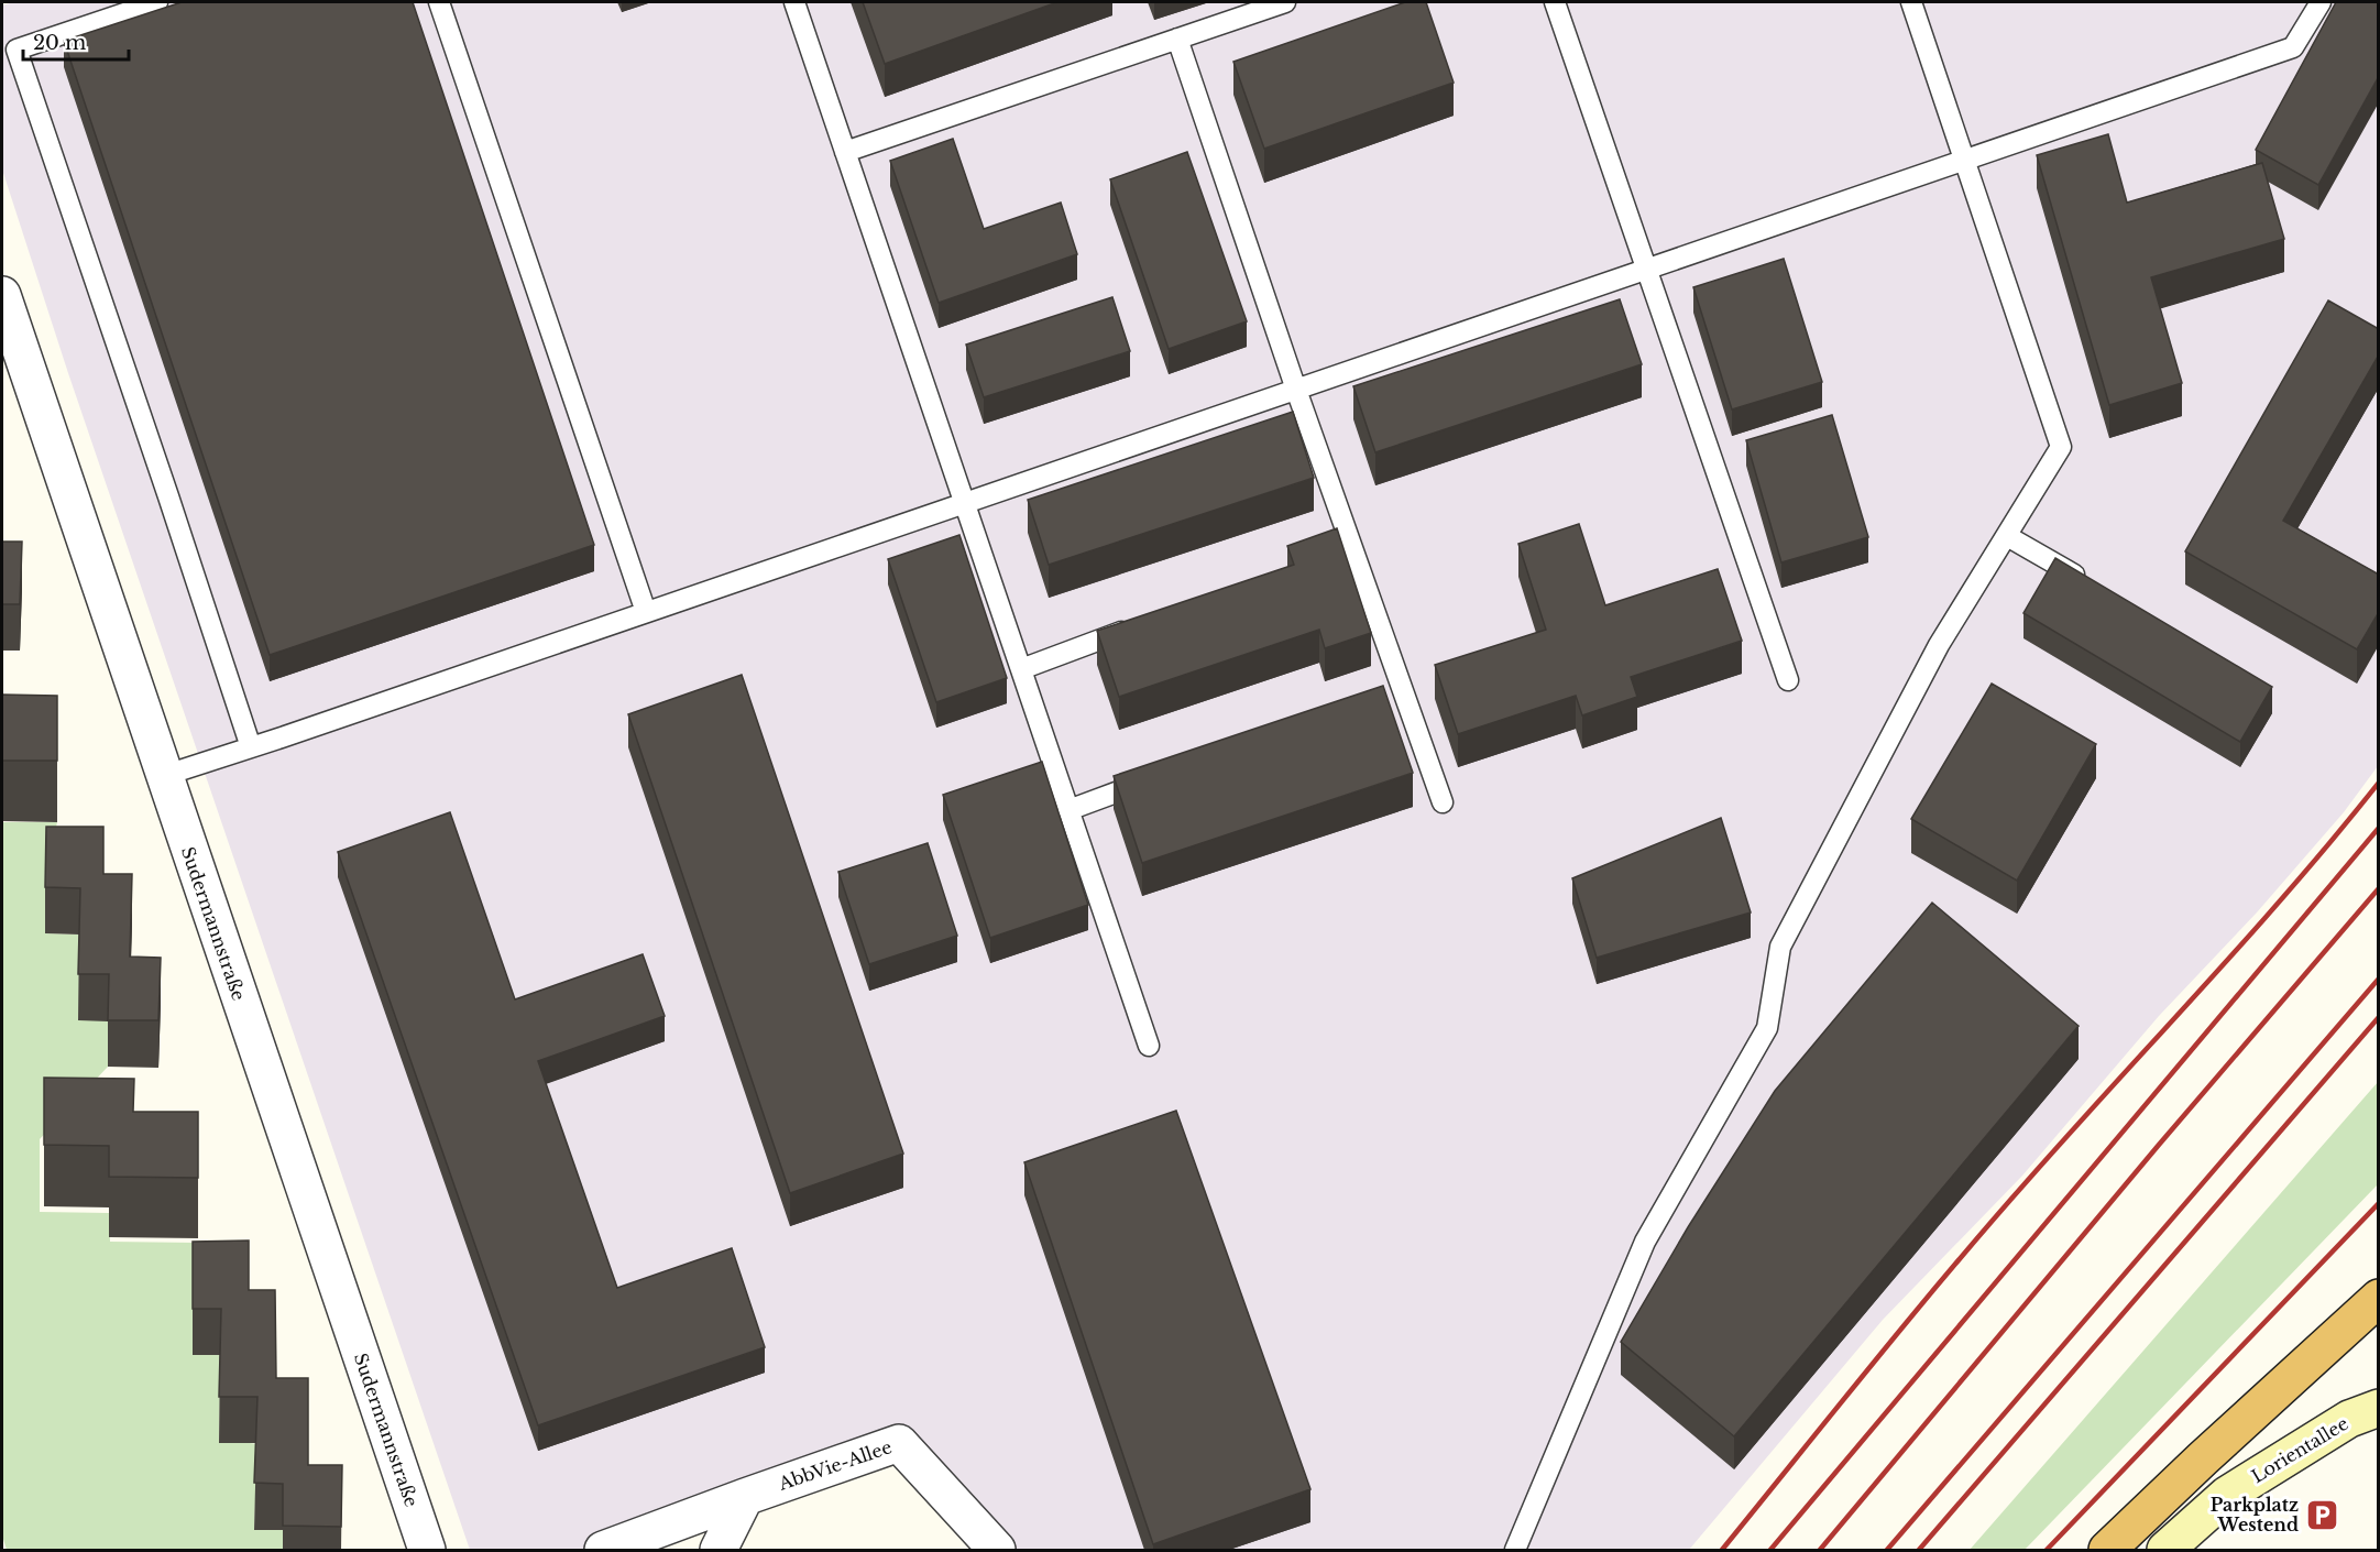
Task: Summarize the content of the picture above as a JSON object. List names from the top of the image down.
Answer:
{
  "streets": {
    "main road": ["Lorientallee"],
    "street": ["Sudermannstraße", "AbbVie-Allee"]
  },
  "places": {
    "parking": ["Parkplatz Westend"]
  },
  "scale_bar": "20 m"
}
